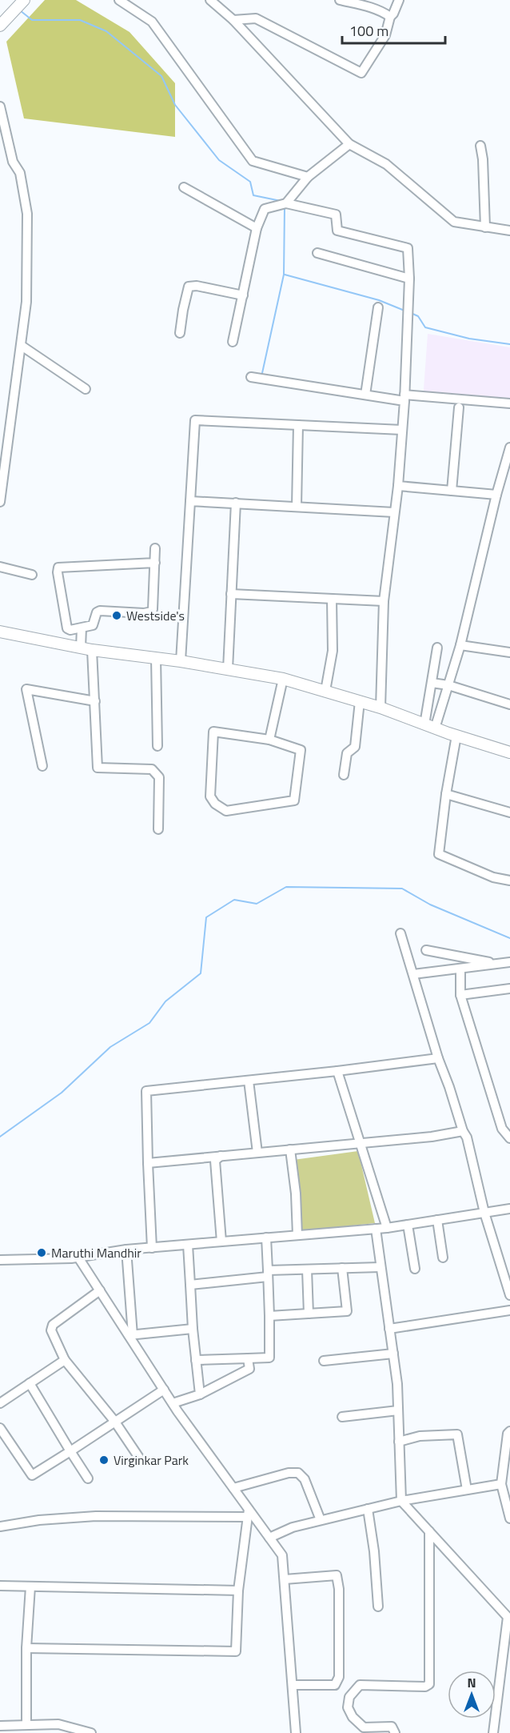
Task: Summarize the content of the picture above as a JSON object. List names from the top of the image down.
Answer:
{
  "places": ["Westside's", "Maruthi Mandhir", "Virginkar Park"],
  "scale_bar": "100 m",
  "north": "top"
}
